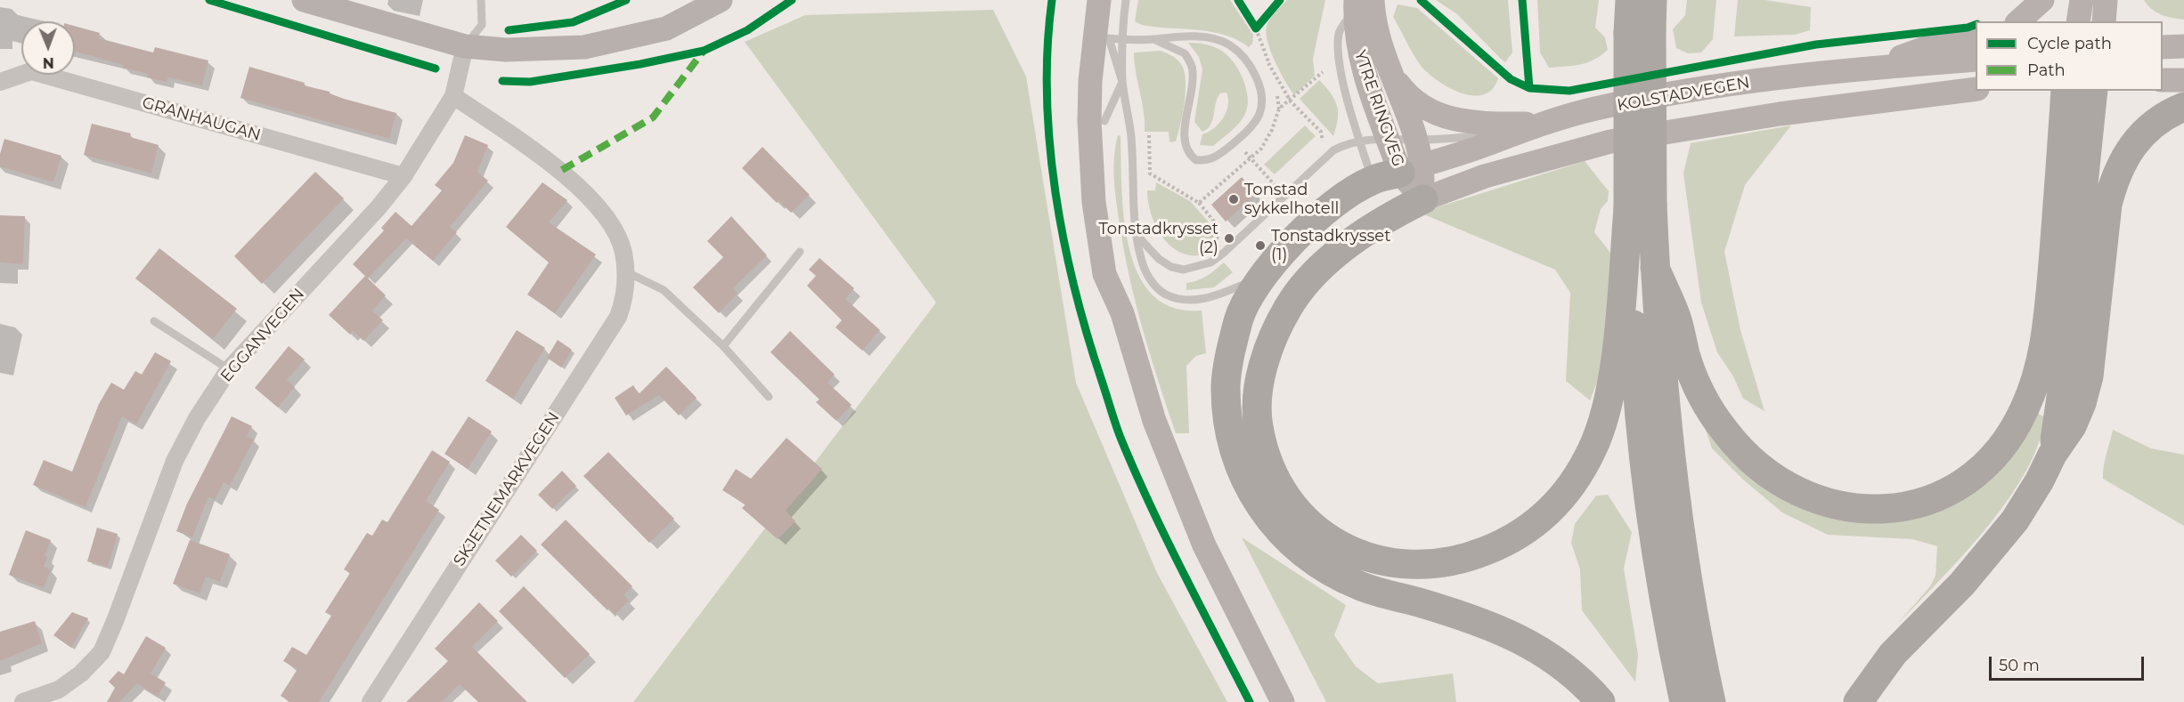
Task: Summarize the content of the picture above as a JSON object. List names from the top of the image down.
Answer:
{
  "streets": {
    "main road": ["KOLSTADVEGEN", "YTRE RINGVEG"],
    "street": ["GRANHAUGAN", "EGGANVEGEN", "SKJETNEMARKVEGEN"]
  },
  "crossings": [
    ["KOLSTADVEGEN", "YTRE RINGVEG"],
    ["GRANHAUGAN", "EGGANVEGEN"],
    ["EGGANVEGEN", "SKJETNEMARKVEGEN"]
  ],
  "places": ["Tonstad sykkelhotell", "Tonstadkrysset (2)", "Tonstadkrysset (1)"],
  "legend": ["Cycle path", "Path"],
  "scale_bar": "50 m",
  "north": "bottom"
}
